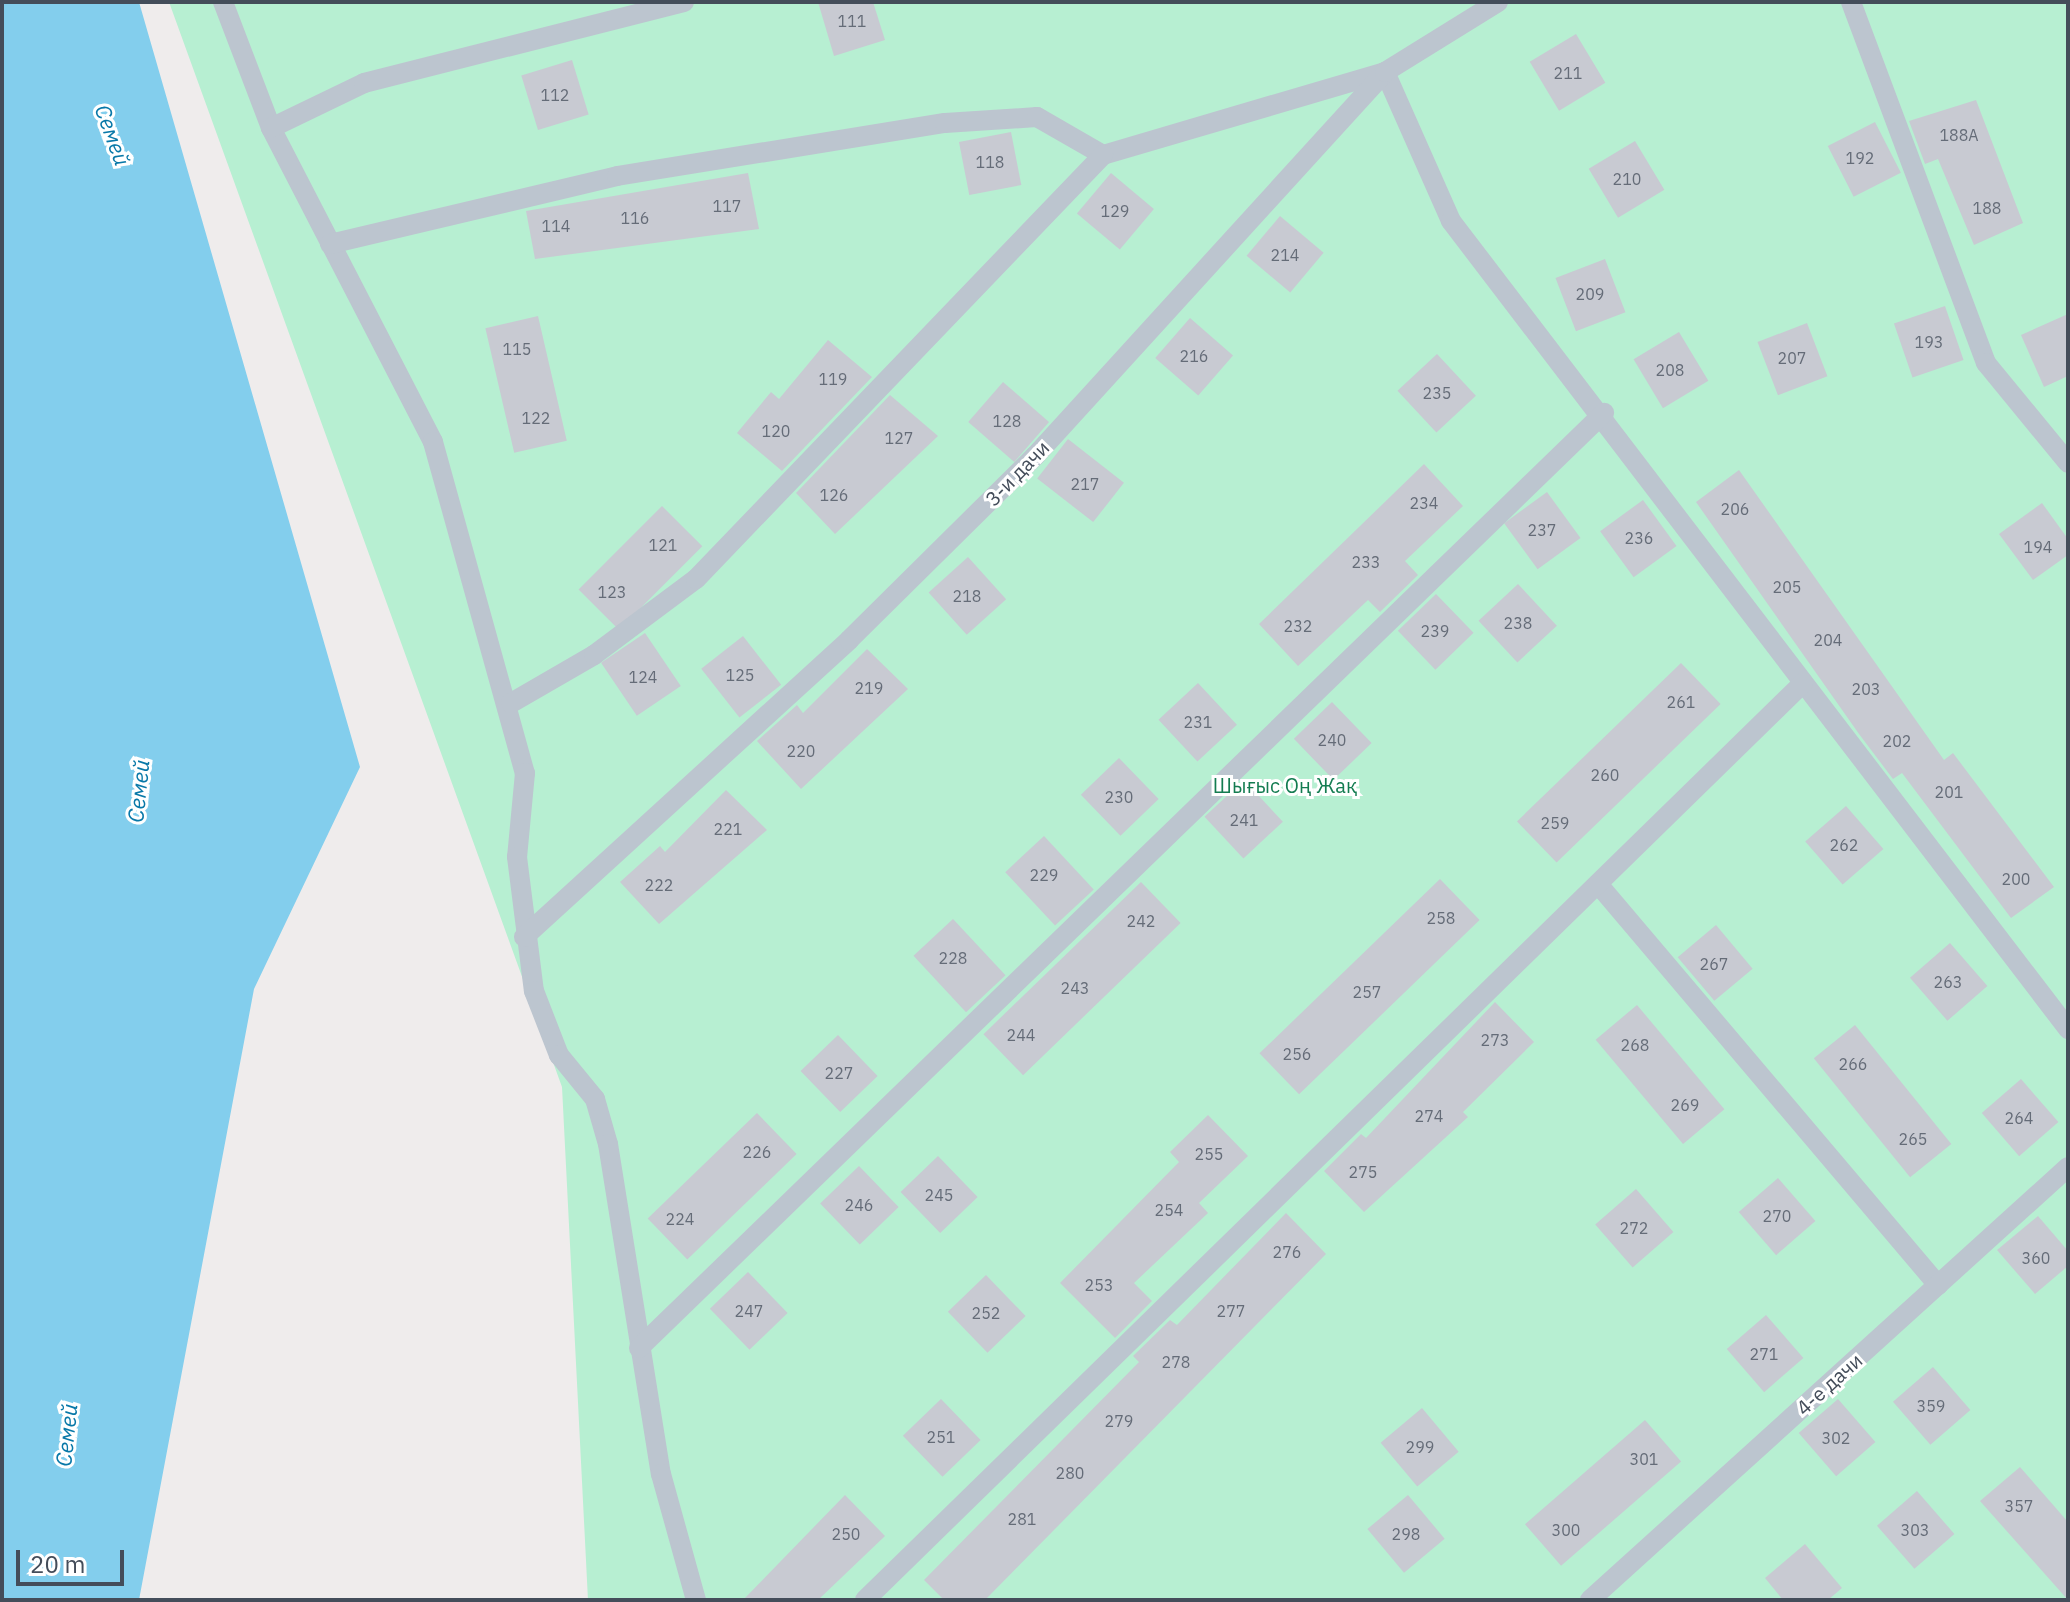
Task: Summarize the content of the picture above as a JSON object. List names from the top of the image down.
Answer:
{
  "streets": {
    "lane": ["3-и дачи", "4-е дачи"]
  },
  "water": ["Семей"],
  "parks": ["Шығыс Оң Жақ"],
  "house_numbers": [
    "111",
    "211",
    "112",
    "188А",
    "192",
    "118",
    "210",
    "117",
    "188",
    "129",
    "116",
    "114",
    "214",
    "209",
    "193",
    "115",
    "216",
    "207",
    "208",
    "119",
    "235",
    "122",
    "128",
    "120",
    "127",
    "217",
    "126",
    "234",
    "206",
    "237",
    "236",
    "121",
    "194",
    "233",
    "205",
    "123",
    "218",
    "238",
    "232",
    "239",
    "204",
    "125",
    "124",
    "219",
    "203",
    "261",
    "231",
    "240",
    "202",
    "220",
    "260",
    "201",
    "230",
    "241",
    "259",
    "221",
    "262",
    "229",
    "200",
    "222",
    "258",
    "242",
    "228",
    "267",
    "263",
    "243",
    "257",
    "244",
    "273",
    "268",
    "256",
    "266",
    "227",
    "269",
    "274",
    "264",
    "265",
    "226",
    "255",
    "275",
    "245",
    "246",
    "254",
    "270",
    "224",
    "272",
    "276",
    "360",
    "253",
    "247",
    "277",
    "252",
    "271",
    "278",
    "359",
    "279",
    "251",
    "302",
    "299",
    "301",
    "280",
    "357",
    "281",
    "300",
    "303",
    "250",
    "298"
  ],
  "scale_bar": "20 m"
}
